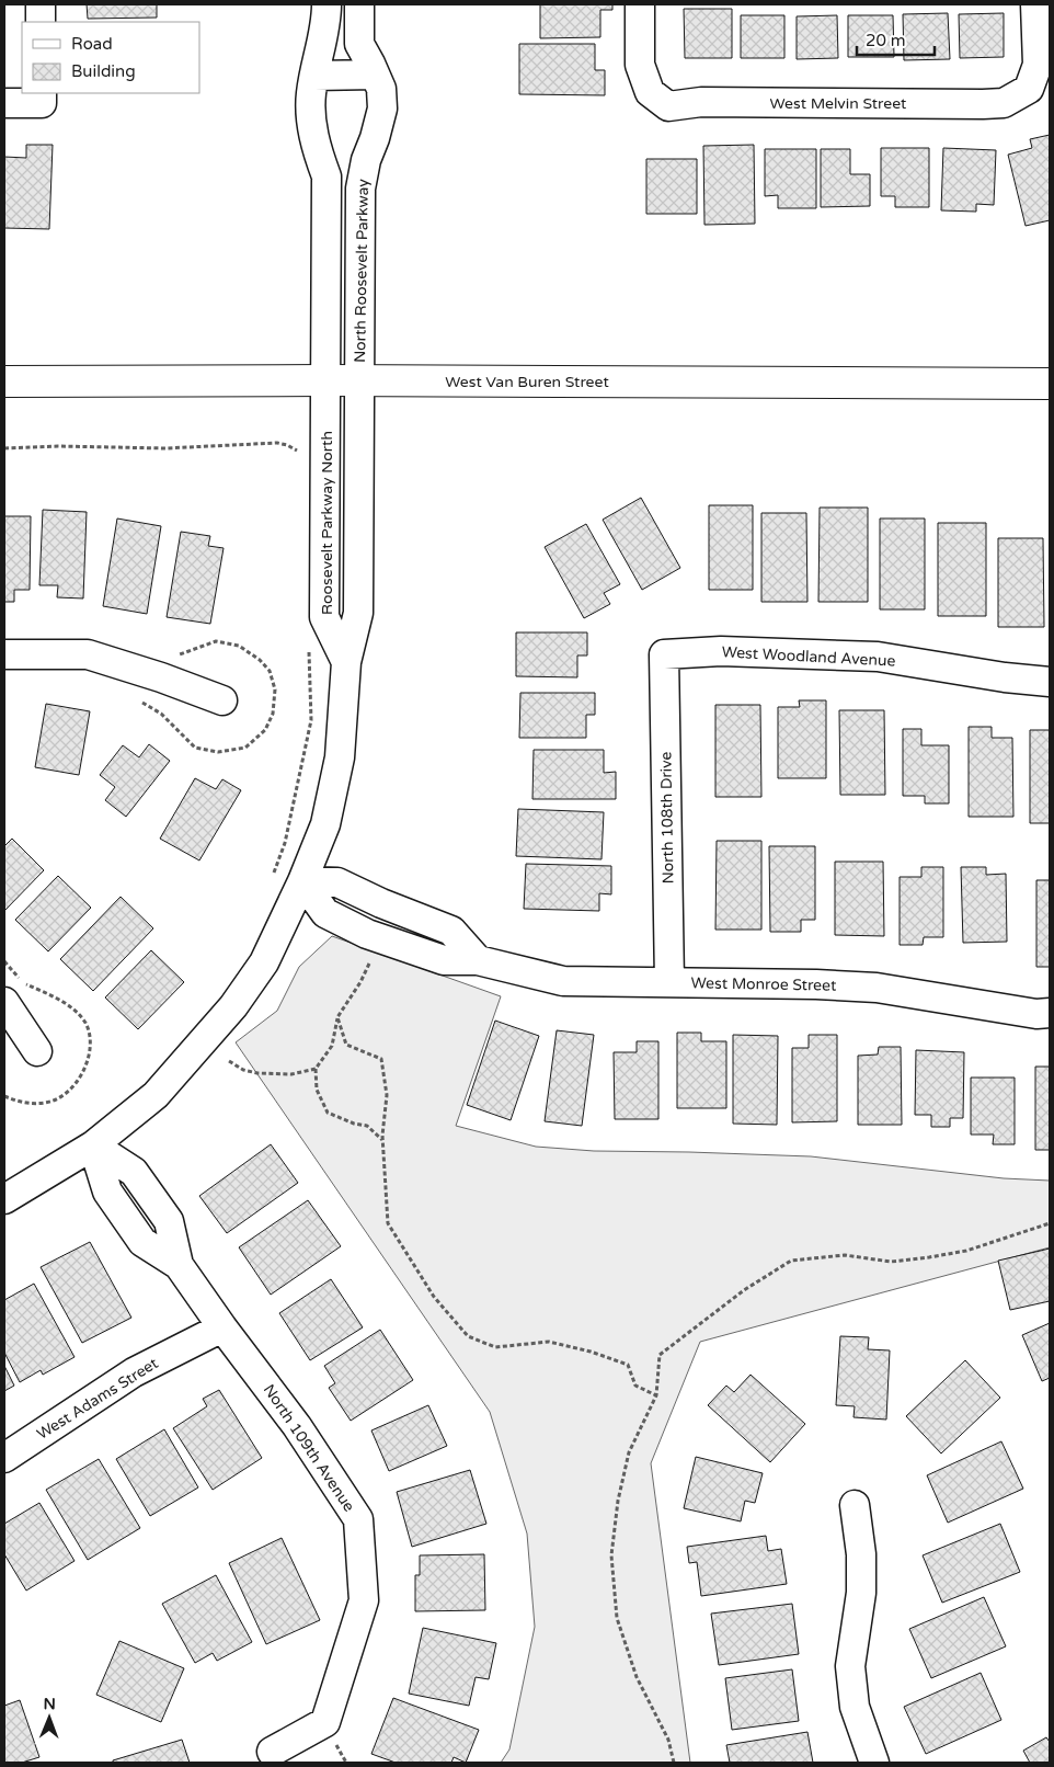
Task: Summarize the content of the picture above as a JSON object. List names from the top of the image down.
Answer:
{
  "streets": {
    "main road": ["West Van Buren Street"],
    "street": [
      "West Melvin Street",
      "North Roosevelt Parkway",
      "Roosevelt Parkway North",
      "West Woodland Avenue",
      "North 108th Drive",
      "West Monroe Street",
      "West Adams Street",
      "North 109th Avenue"
    ]
  },
  "crossings": [
    ["North Roosevelt Parkway", "West Van Buren Street"],
    ["North Roosevelt Parkway", "Roosevelt Parkway North"],
    ["West Van Buren Street", "Roosevelt Parkway North"],
    ["Roosevelt Parkway North", "West Monroe Street"],
    ["Roosevelt Parkway North", "North 109th Avenue"],
    ["West Woodland Avenue", "North 108th Drive"],
    ["North 108th Drive", "West Monroe Street"],
    ["West Adams Street", "North 109th Avenue"]
  ],
  "legend": ["Road", "Building"],
  "scale_bar": "20 m",
  "north": "top"
}
